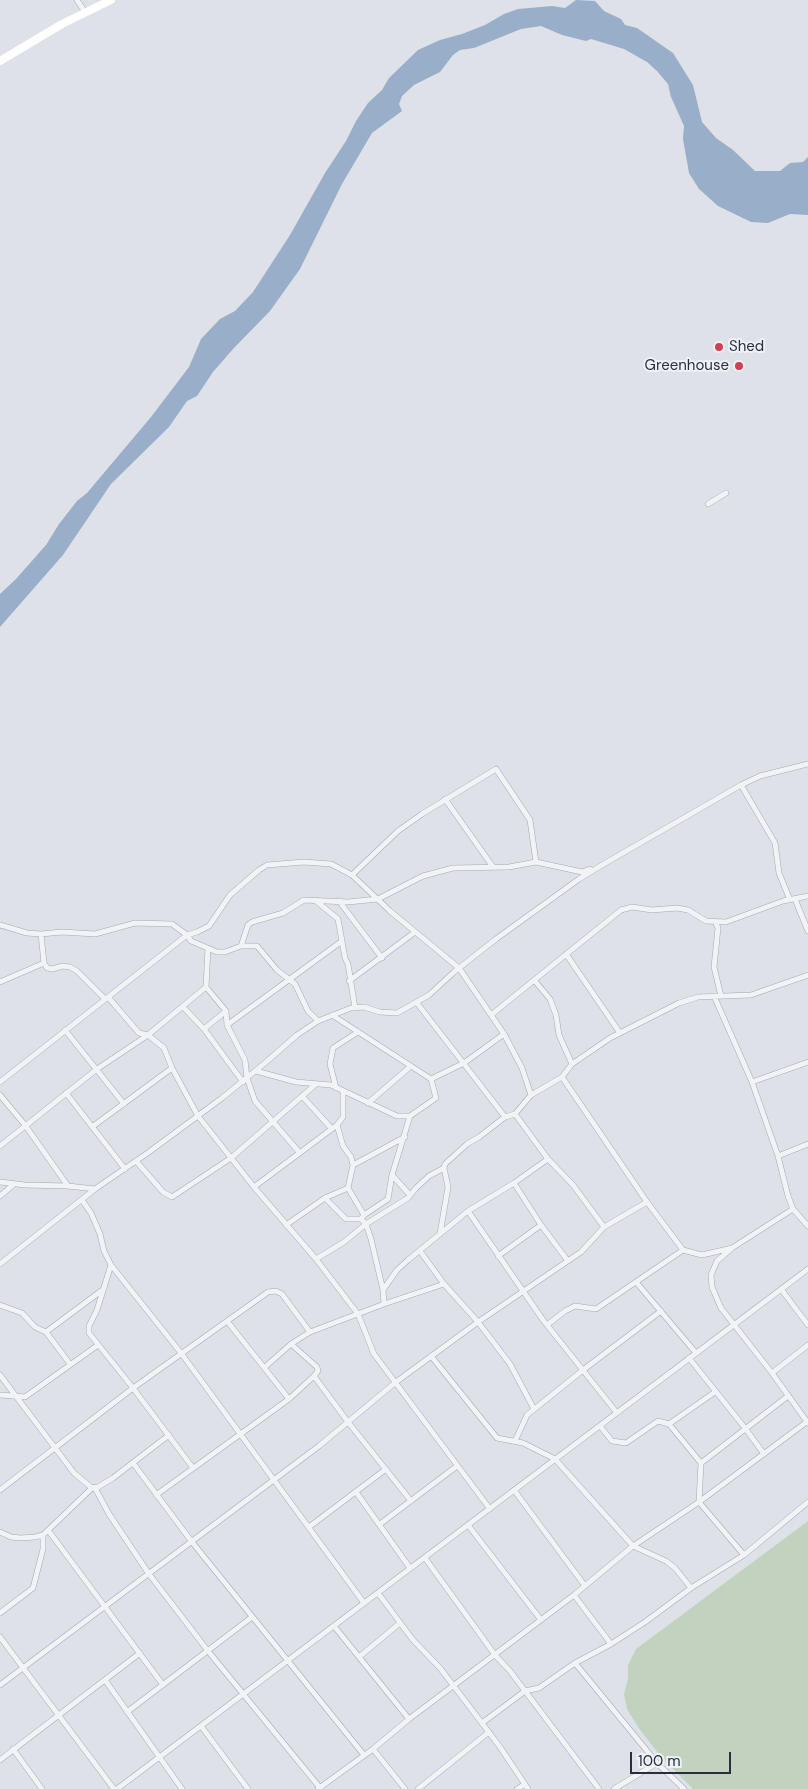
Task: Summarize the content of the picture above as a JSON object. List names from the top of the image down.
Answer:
{
  "places": ["Shed", "Greenhouse"],
  "scale_bar": "100 m"
}
